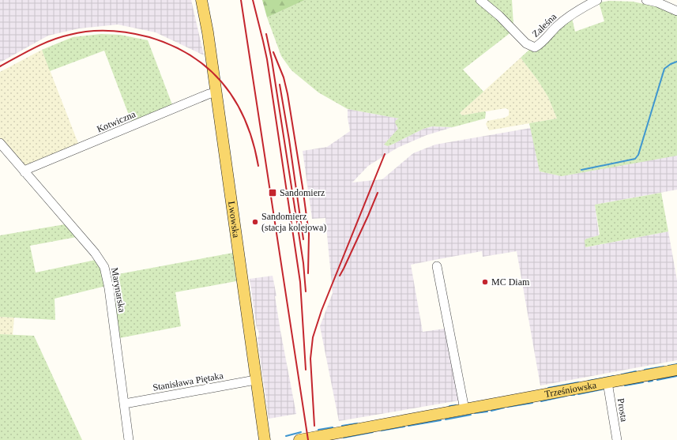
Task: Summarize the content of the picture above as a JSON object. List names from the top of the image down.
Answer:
{
  "streets": {
    "main road": ["Lwowska", "Trześniowska"],
    "street": [
      "Zaleśna",
      "Kotwiczna",
      "Marynarska",
      "Stanisława Piętaka",
      "Prosta"
    ]
  },
  "crossings": [
    ["Kotwiczna", "Lwowska"],
    ["Kotwiczna", "Marynarska"],
    ["Lwowska", "Stanisława Piętaka"],
    ["Marynarska", "Stanisława Piętaka"],
    ["Trześniowska", "Prosta"]
  ],
  "places": {
    "transit": ["Sandomierz"],
    "other": ["Sandomierz (stacja kolejowa)", "MC Diam"]
  }
}
